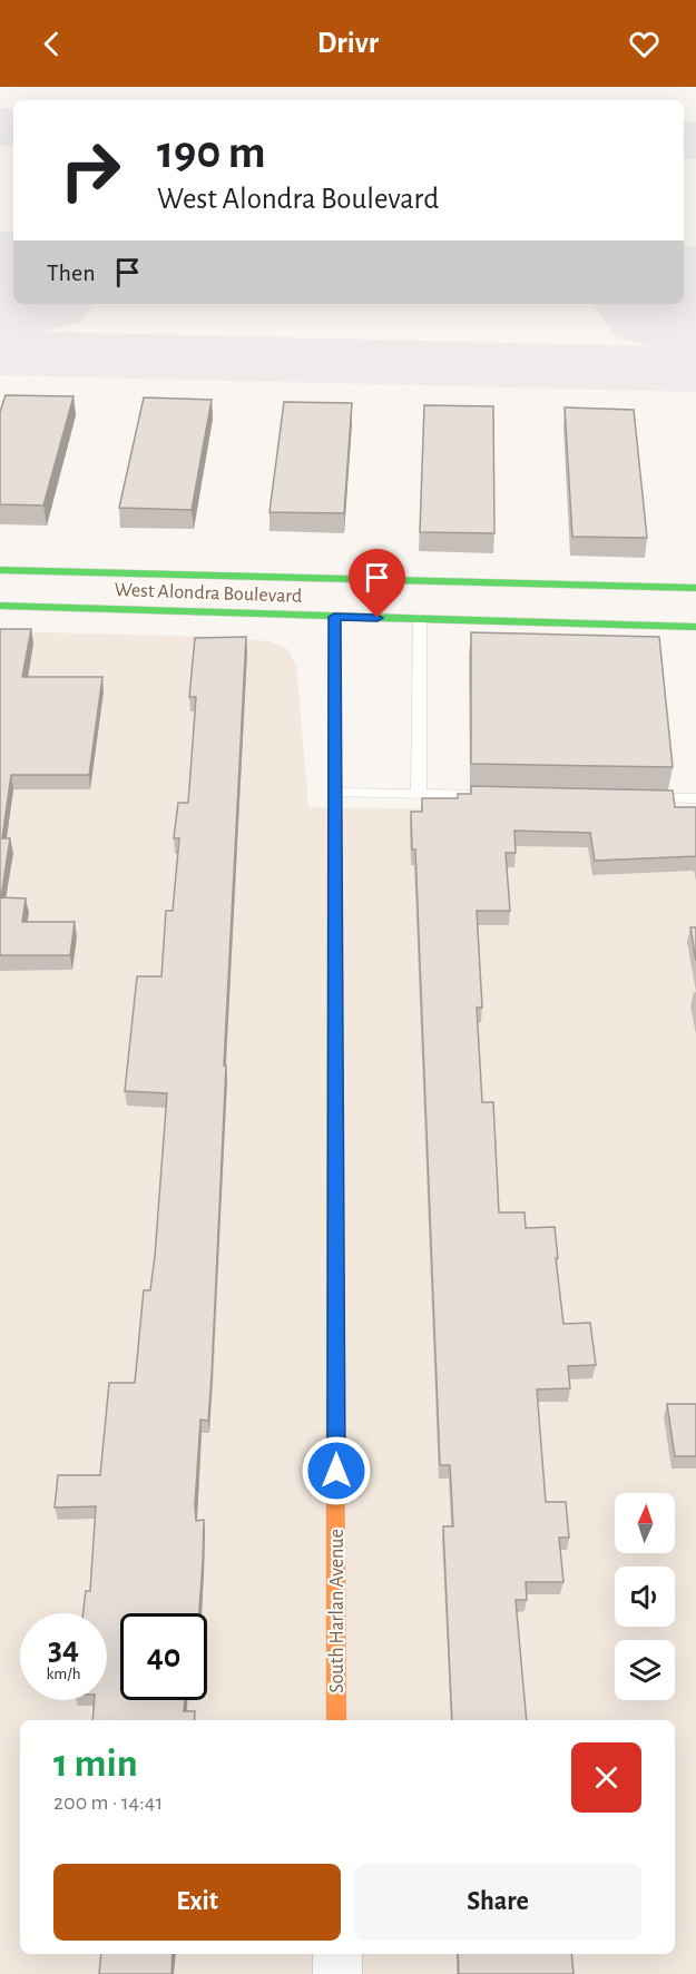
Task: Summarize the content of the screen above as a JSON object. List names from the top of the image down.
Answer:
{
  "streets": {
    "main road": ["West Alondra Boulevard", "South Harlan Avenue"]
  },
  "crossings": [
    ["West Alondra Boulevard", "South Harlan Avenue"]
  ],
  "north": "top",
  "page": {
    "header": "Drivr",
    "turn": ["190 m", "West Alondra Boulevard"],
    "then": "Then",
    "speed": "34 km/h",
    "limit": "40",
    "heading": ["1 min", "200 m · 14:41"],
    "buttons": ["Exit", "Share"]
  }
}
